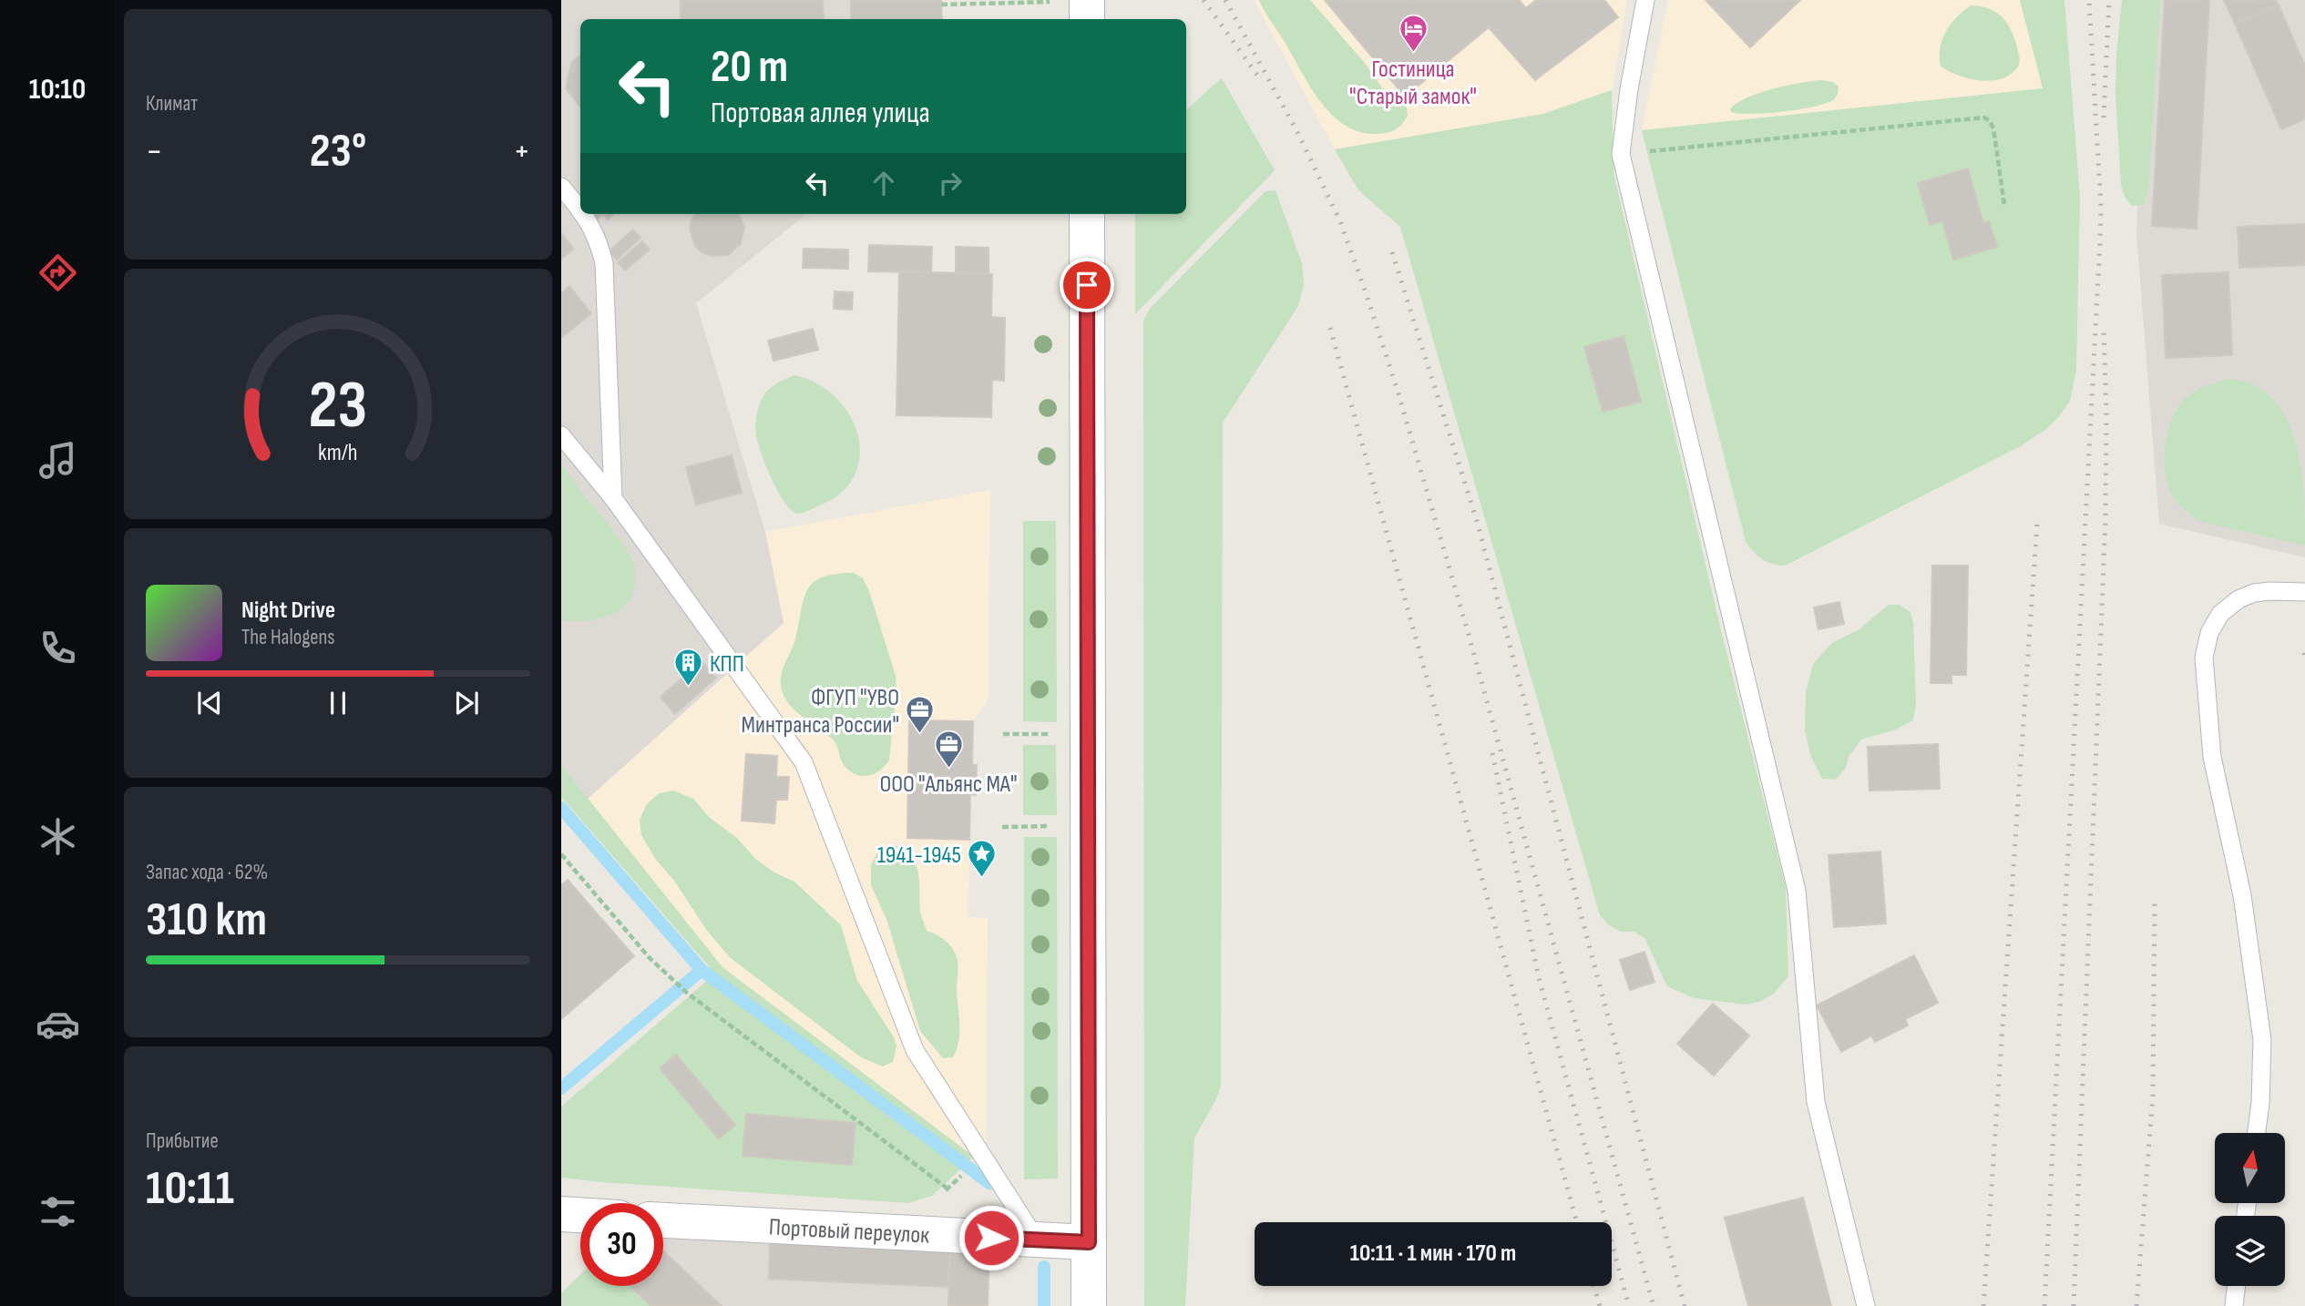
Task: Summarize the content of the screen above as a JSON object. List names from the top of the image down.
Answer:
{
  "streets": {
    "street": ["Портовый переулок"]
  },
  "places": {
    "hotel": ["Гостиница \"Старый замок\""],
    "building": ["КПП"],
    "office": ["ФГУП \"УВО Минтранса России\"", "ООО \"Альянс МА\""],
    "place": ["1941-1945"]
  },
  "north": "top",
  "page": {
    "tabs": "10:10",
    "tile": [
      "Климат",
      ["Запас хода · 62%", "310 km"],
      ["Прибытие", "10:11"]
    ],
    "turn": ["20 m", "Портовая аллея улица"],
    "heat": ["−", "23°", "+"],
    "song": ["Night Drive", "The Halogens"],
    "limit": "30",
    "trip": "10:11 · 1 мин · 170 m",
    "gauge": ["23", "km/h"]
  }
}
